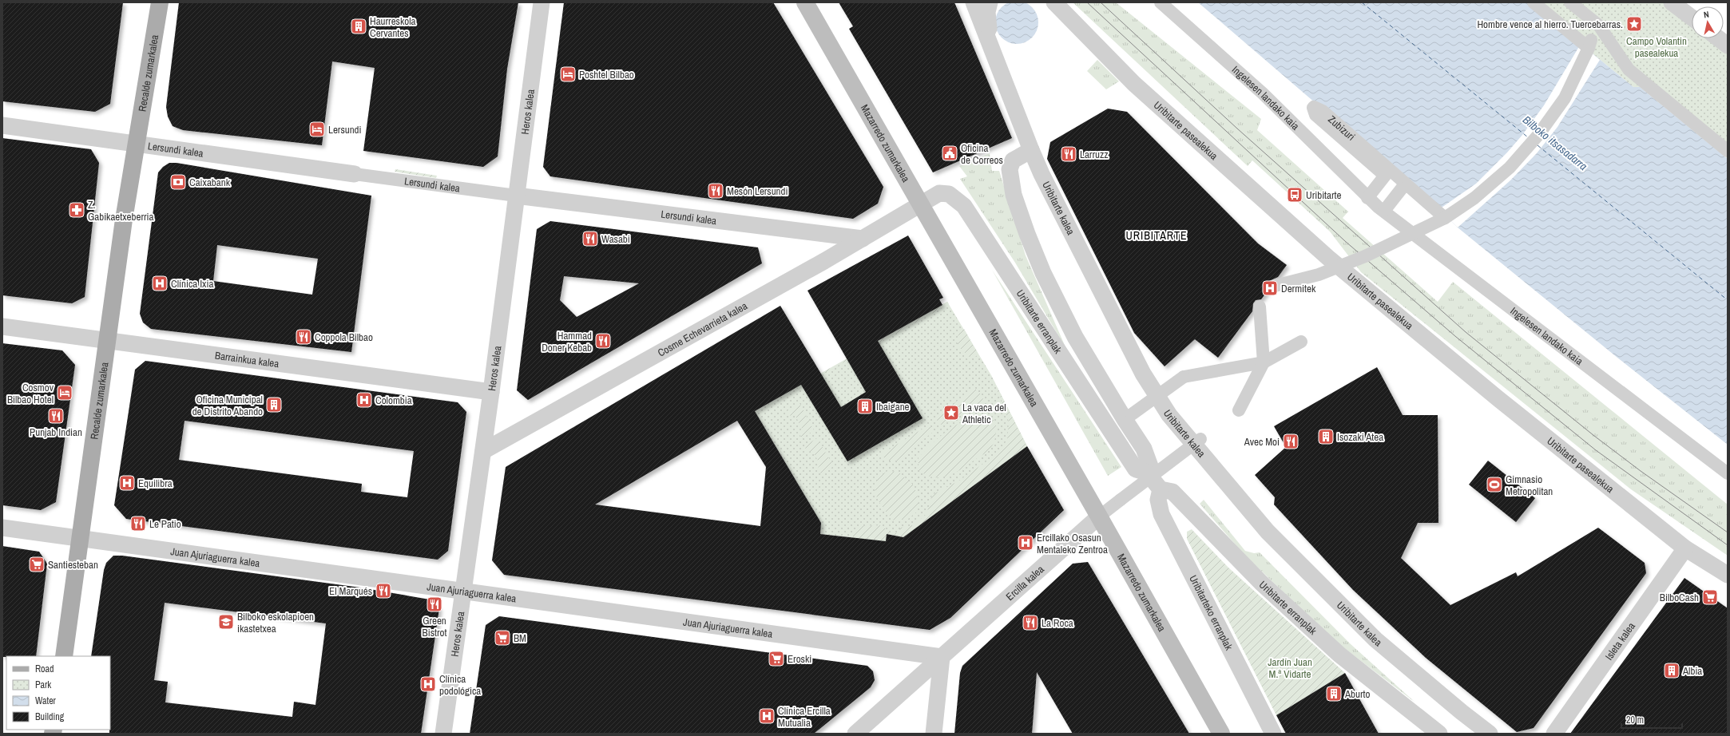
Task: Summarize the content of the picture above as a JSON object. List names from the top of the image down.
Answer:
{
  "streets": {
    "main road": ["Recalde zumarkalea", "Mazarredo zumarkalea"],
    "street": [
      "Ingelesen landako kaia",
      "Heros kalea",
      "Zubizuri",
      "Uribitarte pasealekua",
      "Lersundi kalea",
      "Uribitarte kalea",
      "Uribitarte erranplak",
      "Cosme Echevarrieta kalea",
      "Barrainkua kalea",
      "Juan Ajuriaguerra kalea",
      "Ercilla kalea",
      "Uribitarteko erranplak",
      "Isleta kalea"
    ]
  },
  "crossings": [
    ["Recalde zumarkalea", "Lersundi kalea"],
    ["Recalde zumarkalea", "Barrainkua kalea"],
    ["Recalde zumarkalea", "Juan Ajuriaguerra kalea"],
    ["Ingelesen landako kaia", "Zubizuri"],
    ["Heros kalea", "Lersundi kalea"],
    ["Heros kalea", "Cosme Echevarrieta kalea"],
    ["Heros kalea", "Barrainkua kalea"],
    ["Heros kalea", "Juan Ajuriaguerra kalea"],
    ["Uribitarte pasealekua", "Isleta kalea"],
    ["Mazarredo zumarkalea", "Uribitarte erranplak"],
    ["Mazarredo zumarkalea", "Cosme Echevarrieta kalea"],
    ["Mazarredo zumarkalea", "Ercilla kalea"],
    ["Lersundi kalea", "Cosme Echevarrieta kalea"],
    ["Uribitarte kalea", "Uribitarte erranplak"],
    ["Uribitarte erranplak", "Cosme Echevarrieta kalea"],
    ["Uribitarte erranplak", "Uribitarteko erranplak"],
    ["Juan Ajuriaguerra kalea", "Ercilla kalea"]
  ],
  "districts": ["URIBITARTE"],
  "water": ["Bilboko itsasadarra"],
  "parks": ["Campo Volantin pasealekua", "Jardín Juan M.ª Vidarte"],
  "places": {
    "place": ["Hombre vence al hierro. Tuercebarras.", "La vaca del Athletic"],
    "building": [
      "Haurreskola Cervantes",
      "Oficina Municipal de Distrito Abando",
      "Ibaigane",
      "Isozaki Atea",
      "Albia",
      "Aburto"
    ],
    "hotel": ["Poshtel Bilbao", "Lersundi", "Cosmov Bilbao Hotel"],
    "public building": ["Oficina de Correos"],
    "restaurant": [
      "Larruzz",
      "Mesón Lersundi",
      "Wasabi",
      "Coppola Bilbao",
      "Hammad Doner Kebab",
      "Punjab Indian",
      "Avec Moi",
      "Le Patio",
      "El Marqués",
      "Green Bistrot",
      "La Roca"
    ],
    "bank": ["Caixabank"],
    "bus stop": ["Uribitarte"],
    "pharmacy": ["Z. Gabikaetxeberria"],
    "hospital": [
      "Clínica Ixia",
      "Dermitek",
      "Colombia",
      "Equilibra",
      "Ercillako Osasun Mentaleko Zentroa",
      "Clínica podológica",
      "Clínica Ercilla Mutualia"
    ],
    "sports": ["Gimnasio Metropolitan"],
    "supermarket": [
      "Santiesteban",
      "BilboCash",
      "BM",
      "Eroski"
    ],
    "school or university": ["Bilboko eskolapioen ikastetxea"]
  },
  "legend": [
    "Road",
    "Park",
    "Water",
    "Building"
  ],
  "scale_bar": "20 m",
  "north": "top"
}
